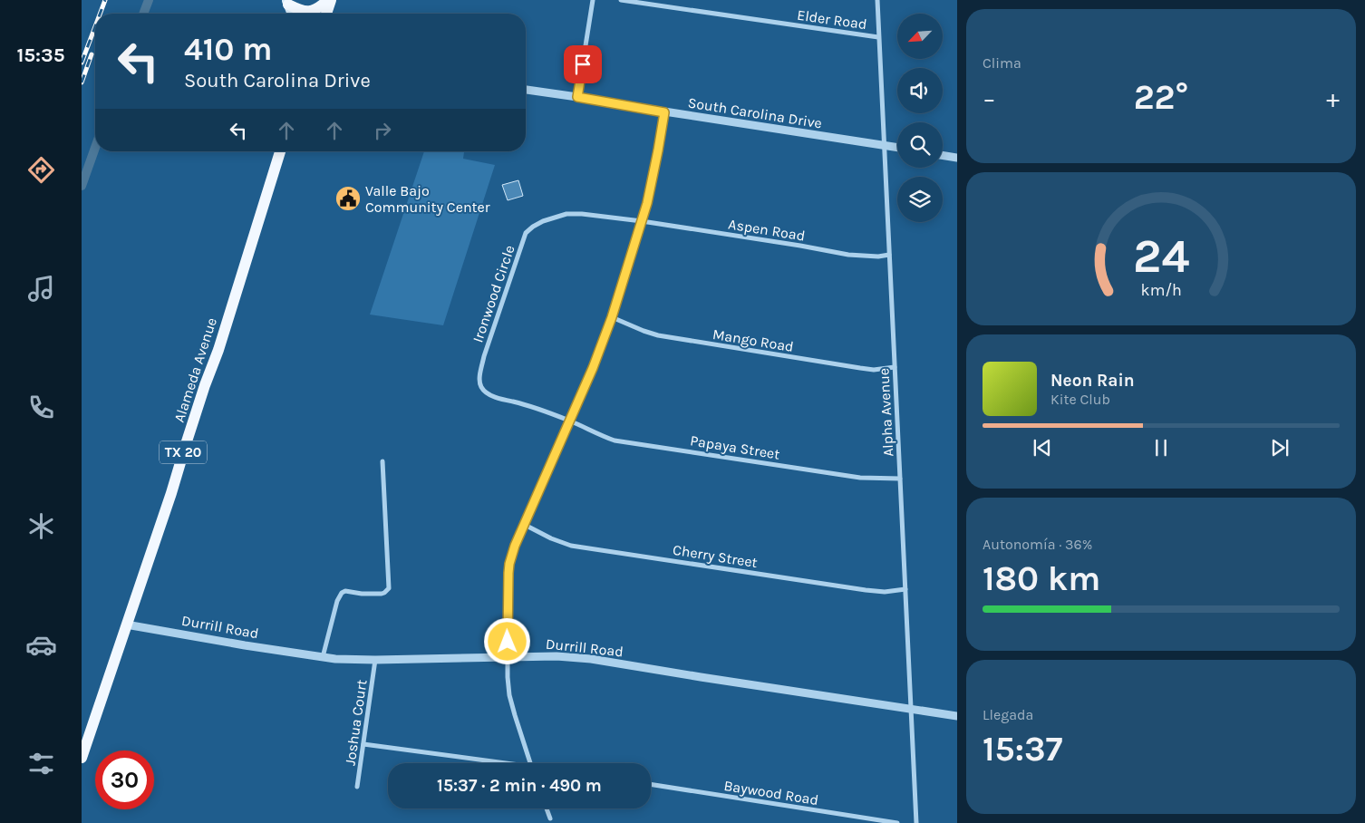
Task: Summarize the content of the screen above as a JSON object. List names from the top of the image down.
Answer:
{
  "streets": {
    "main road": ["Alameda Avenue", "TX 20"],
    "street": [
      "Elder Road",
      "South Carolina Drive",
      "Aspen Road",
      "Ironwood Circle",
      "Mango Road",
      "Alpha Avenue",
      "Papaya Street",
      "Cherry Street",
      "Durrill Road",
      "Joshua Court",
      "Baywood Road"
    ]
  },
  "crossings": [
    ["Elder Road", "Alpha Avenue"],
    ["South Carolina Drive", "Alpha Avenue"],
    ["Aspen Road", "Ironwood Circle"],
    ["Aspen Road", "Alpha Avenue"],
    ["Ironwood Circle", "Papaya Street"],
    ["Mango Road", "Alpha Avenue"],
    ["Alameda Avenue", "Durrill Road"],
    ["Alpha Avenue", "Papaya Street"],
    ["Alpha Avenue", "Cherry Street"],
    ["Alpha Avenue", "Durrill Road"],
    ["Durrill Road", "Joshua Court"]
  ],
  "places": {
    "public building": ["Valle Bajo Community Center"]
  },
  "north": "bottom left",
  "page": {
    "tabs": "15:35",
    "tile": [
      "Clima",
      ["Autonomía · 36%", "180 km"],
      ["Llegada", "15:37"]
    ],
    "turn": ["410 m", "South Carolina Drive"],
    "heat": ["−", "22°", "+"],
    "song": ["Neon Rain", "Kite Club"],
    "limit": "30",
    "trip": "15:37 · 2 min · 490 m",
    "gauge": ["24", "km/h"]
  }
}
